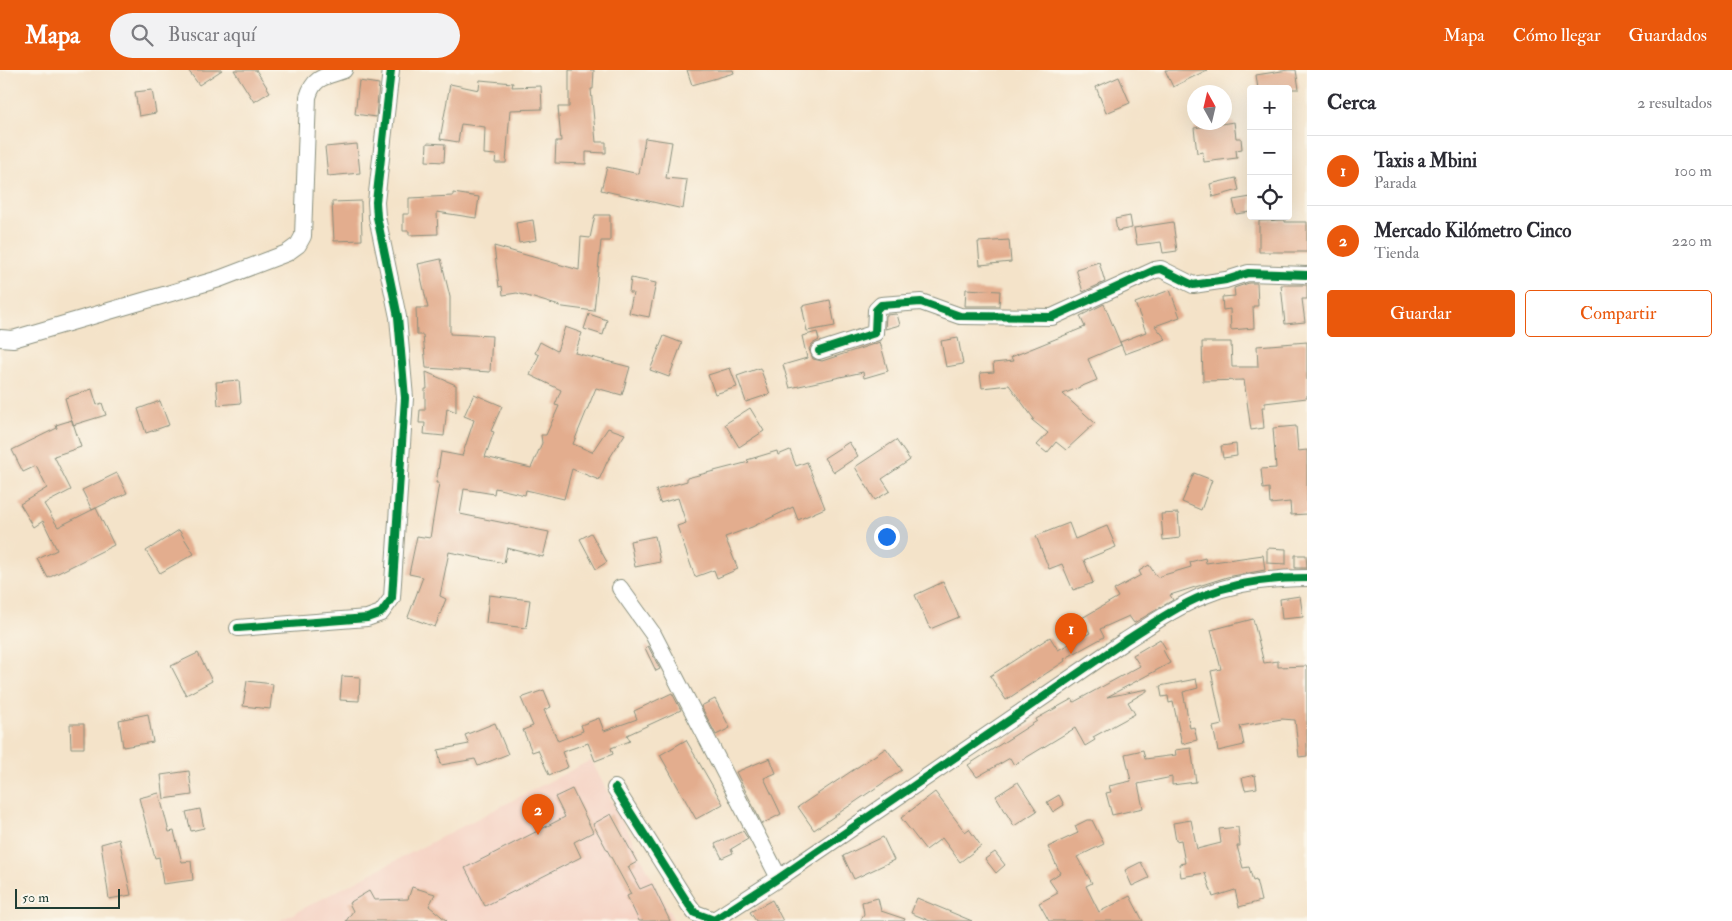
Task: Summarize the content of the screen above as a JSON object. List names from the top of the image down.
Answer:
{
  "scale_bar": "50 m",
  "north": "top",
  "page": {
    "header": "Mapa",
    "search": "Buscar aquí",
    "nav": ["Mapa", "Cómo llegar", "Guardados"],
    "heading": ["Cerca", "2 resultados"],
    "map_buttons": ["+", "−"],
    "list": [
      {
        "mark": "1",
        "name": "Taxis a Mbini",
        "note": "Parada",
        "value": "100 m"
      },
      {
        "mark": "2",
        "name": "Mercado Kilómetro Cinco",
        "note": "Tienda",
        "value": "220 m"
      }
    ],
    "buttons": ["Guardar", "Compartir"],
    "pins": ["1", "2"],
    "scale": "50 m"
  }
}
